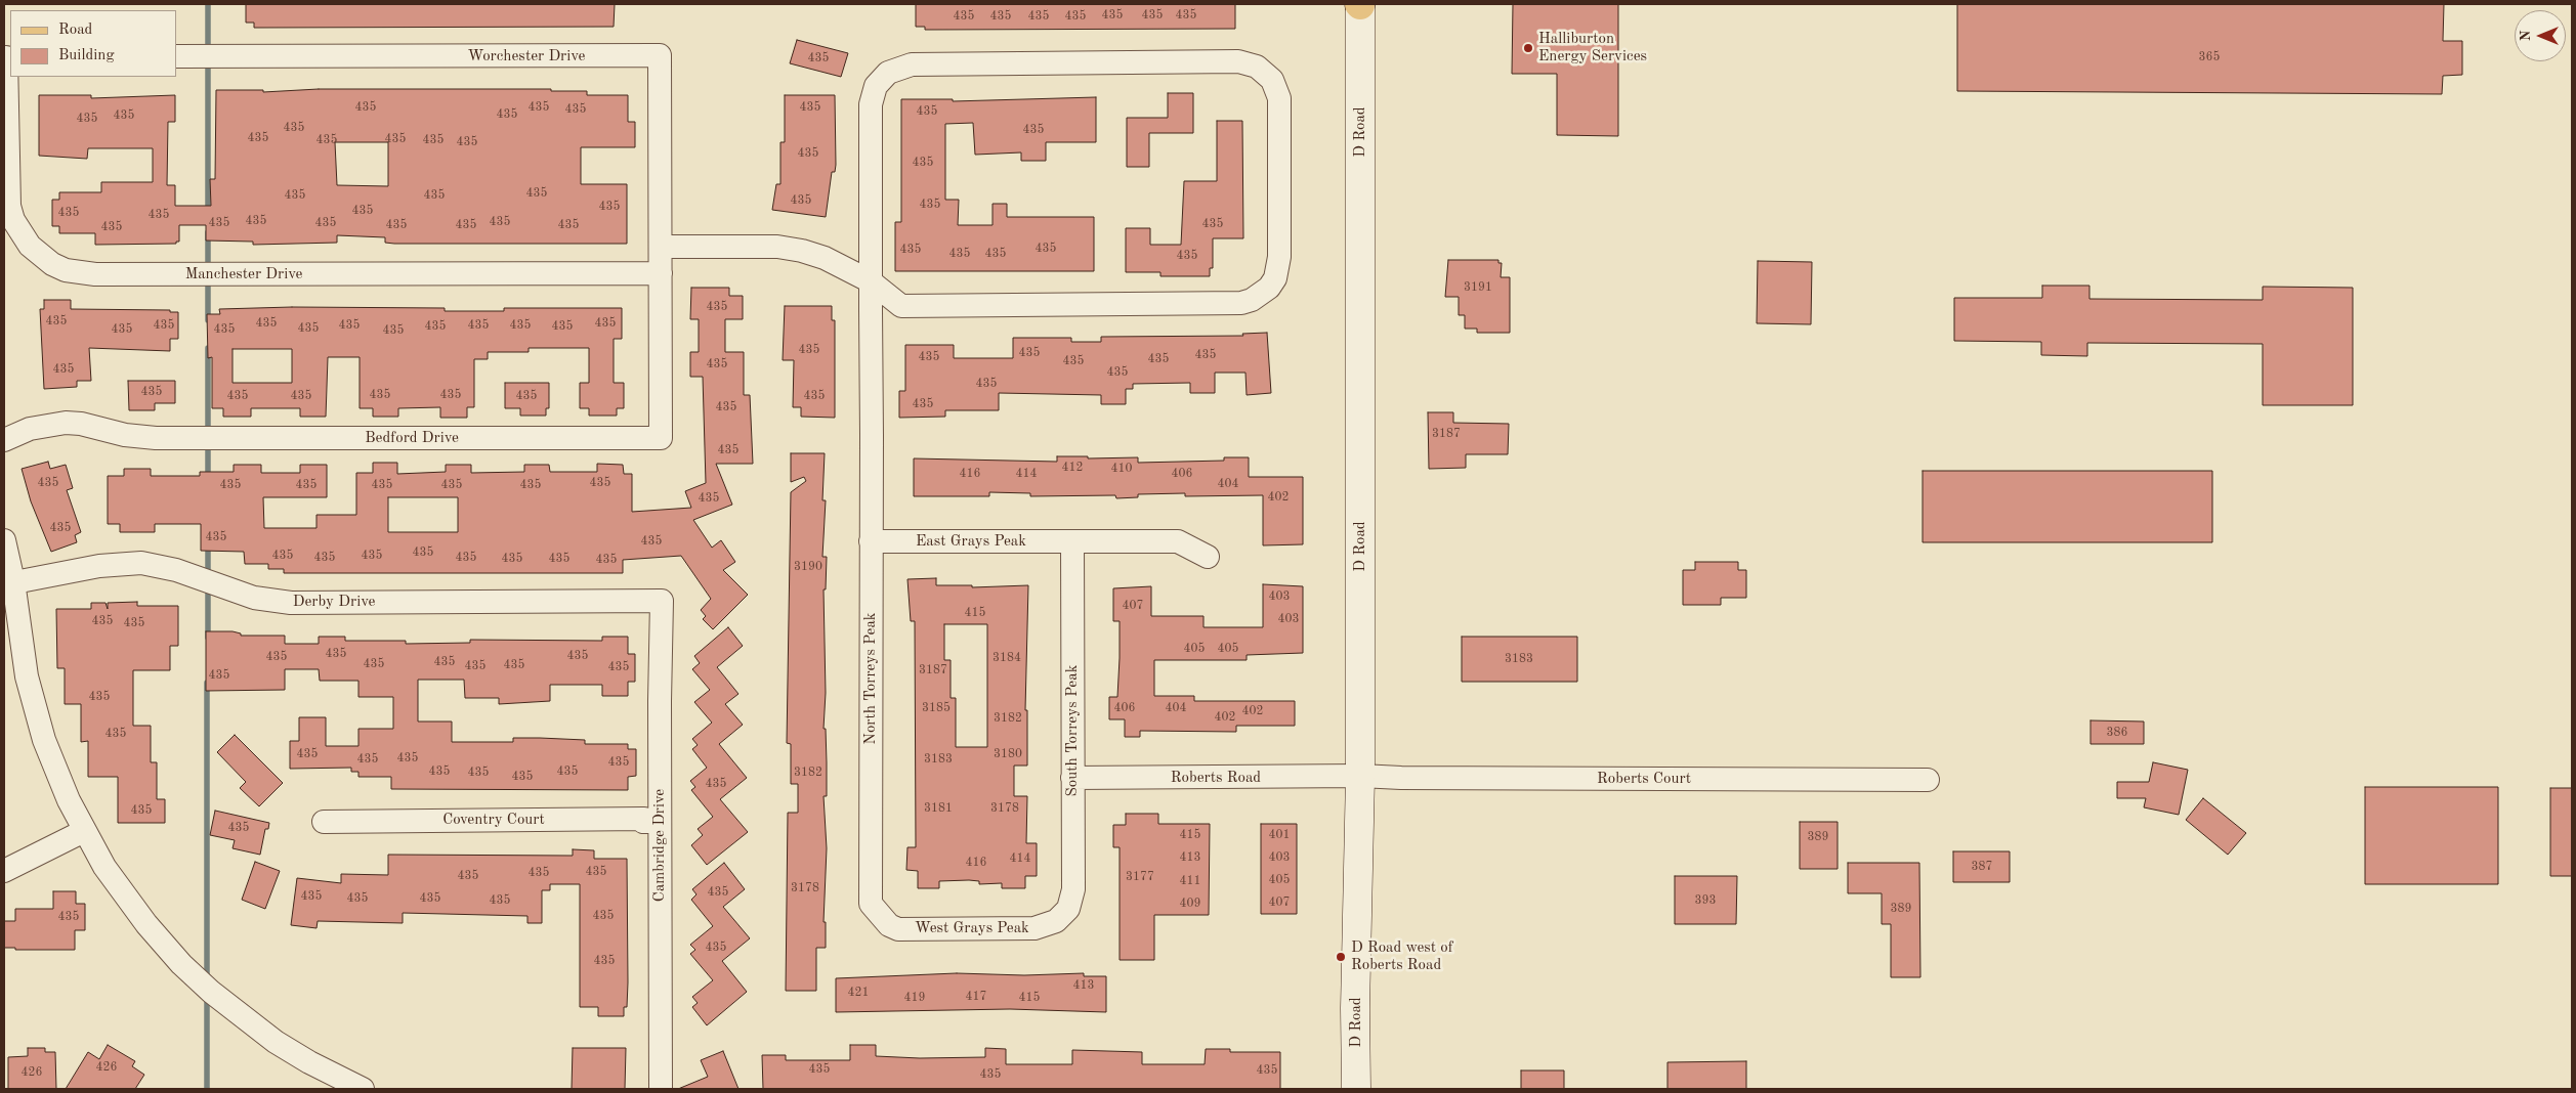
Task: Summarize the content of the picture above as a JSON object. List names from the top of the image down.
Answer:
{
  "streets": {
    "street": [
      "Worchester Drive",
      "D Road",
      "Manchester Drive",
      "Bedford Drive",
      "East Grays Peak",
      "Derby Drive",
      "North Torreys Peak",
      "South Torreys Peak",
      "Roberts Road",
      "Roberts Court",
      "Coventry Court",
      "Cambridge Drive",
      "West Grays Peak"
    ]
  },
  "crossings": [
    ["Worchester Drive", "Manchester Drive"],
    ["Worchester Drive", "Bedford Drive"],
    ["D Road", "Roberts Road"],
    ["D Road", "Roberts Court"],
    ["Manchester Drive", "Bedford Drive"],
    ["East Grays Peak", "North Torreys Peak"],
    ["East Grays Peak", "South Torreys Peak"],
    ["Derby Drive", "Cambridge Drive"],
    ["North Torreys Peak", "West Grays Peak"],
    ["South Torreys Peak", "Roberts Road"],
    ["South Torreys Peak", "West Grays Peak"],
    ["Roberts Road", "Roberts Court"],
    ["Coventry Court", "Cambridge Drive"]
  ],
  "places": ["Halliburton Energy Services", "D Road west of Roberts Road"],
  "house_numbers": [
    "435",
    "435",
    "435",
    "435",
    "435",
    "435",
    "435",
    "365",
    "435",
    "435",
    "435",
    "435",
    "435",
    "435",
    "435",
    "435",
    "435",
    "435",
    "435",
    "435",
    "435",
    "435",
    "435",
    "435",
    "435",
    "435",
    "435",
    "435",
    "435",
    "435",
    "435",
    "435",
    "435",
    "435",
    "435",
    "435",
    "435",
    "435",
    "435",
    "435",
    "435",
    "435",
    "435",
    "435",
    "435",
    "435",
    "435",
    "435",
    "435",
    "3191",
    "435",
    "435",
    "435",
    "435",
    "435",
    "435",
    "435",
    "435",
    "435",
    "435",
    "435",
    "435",
    "435",
    "435",
    "435",
    "435",
    "435",
    "435",
    "435",
    "435",
    "435",
    "435",
    "435",
    "435",
    "435",
    "435",
    "435",
    "435",
    "435",
    "435",
    "435",
    "435",
    "435",
    "3187",
    "435",
    "412",
    "410",
    "416",
    "414",
    "406",
    "435",
    "435",
    "404",
    "435",
    "435",
    "435",
    "435",
    "435",
    "402",
    "435",
    "435",
    "435",
    "435",
    "435",
    "435",
    "435",
    "435",
    "435",
    "435",
    "435",
    "435",
    "3190",
    "403",
    "407",
    "415",
    "403",
    "435",
    "435",
    "405",
    "405",
    "435",
    "435",
    "435",
    "3184",
    "3183",
    "435",
    "435",
    "435",
    "435",
    "435",
    "3187",
    "435",
    "435",
    "3185",
    "406",
    "404",
    "402",
    "402",
    "3182",
    "386",
    "435",
    "435",
    "3180",
    "435",
    "435",
    "3183",
    "435",
    "435",
    "435",
    "435",
    "3182",
    "435",
    "435",
    "3181",
    "3178",
    "435",
    "435",
    "415",
    "401",
    "389",
    "413",
    "403",
    "414",
    "416",
    "387",
    "435",
    "435",
    "435",
    "3177",
    "405",
    "411",
    "3178",
    "435",
    "435",
    "435",
    "435",
    "435",
    "393",
    "407",
    "409",
    "389",
    "435",
    "435",
    "435",
    "435",
    "413",
    "421",
    "417",
    "419",
    "415",
    "426",
    "435",
    "435",
    "426",
    "435"
  ],
  "legend": ["Road", "Building"],
  "north": "left"
}
